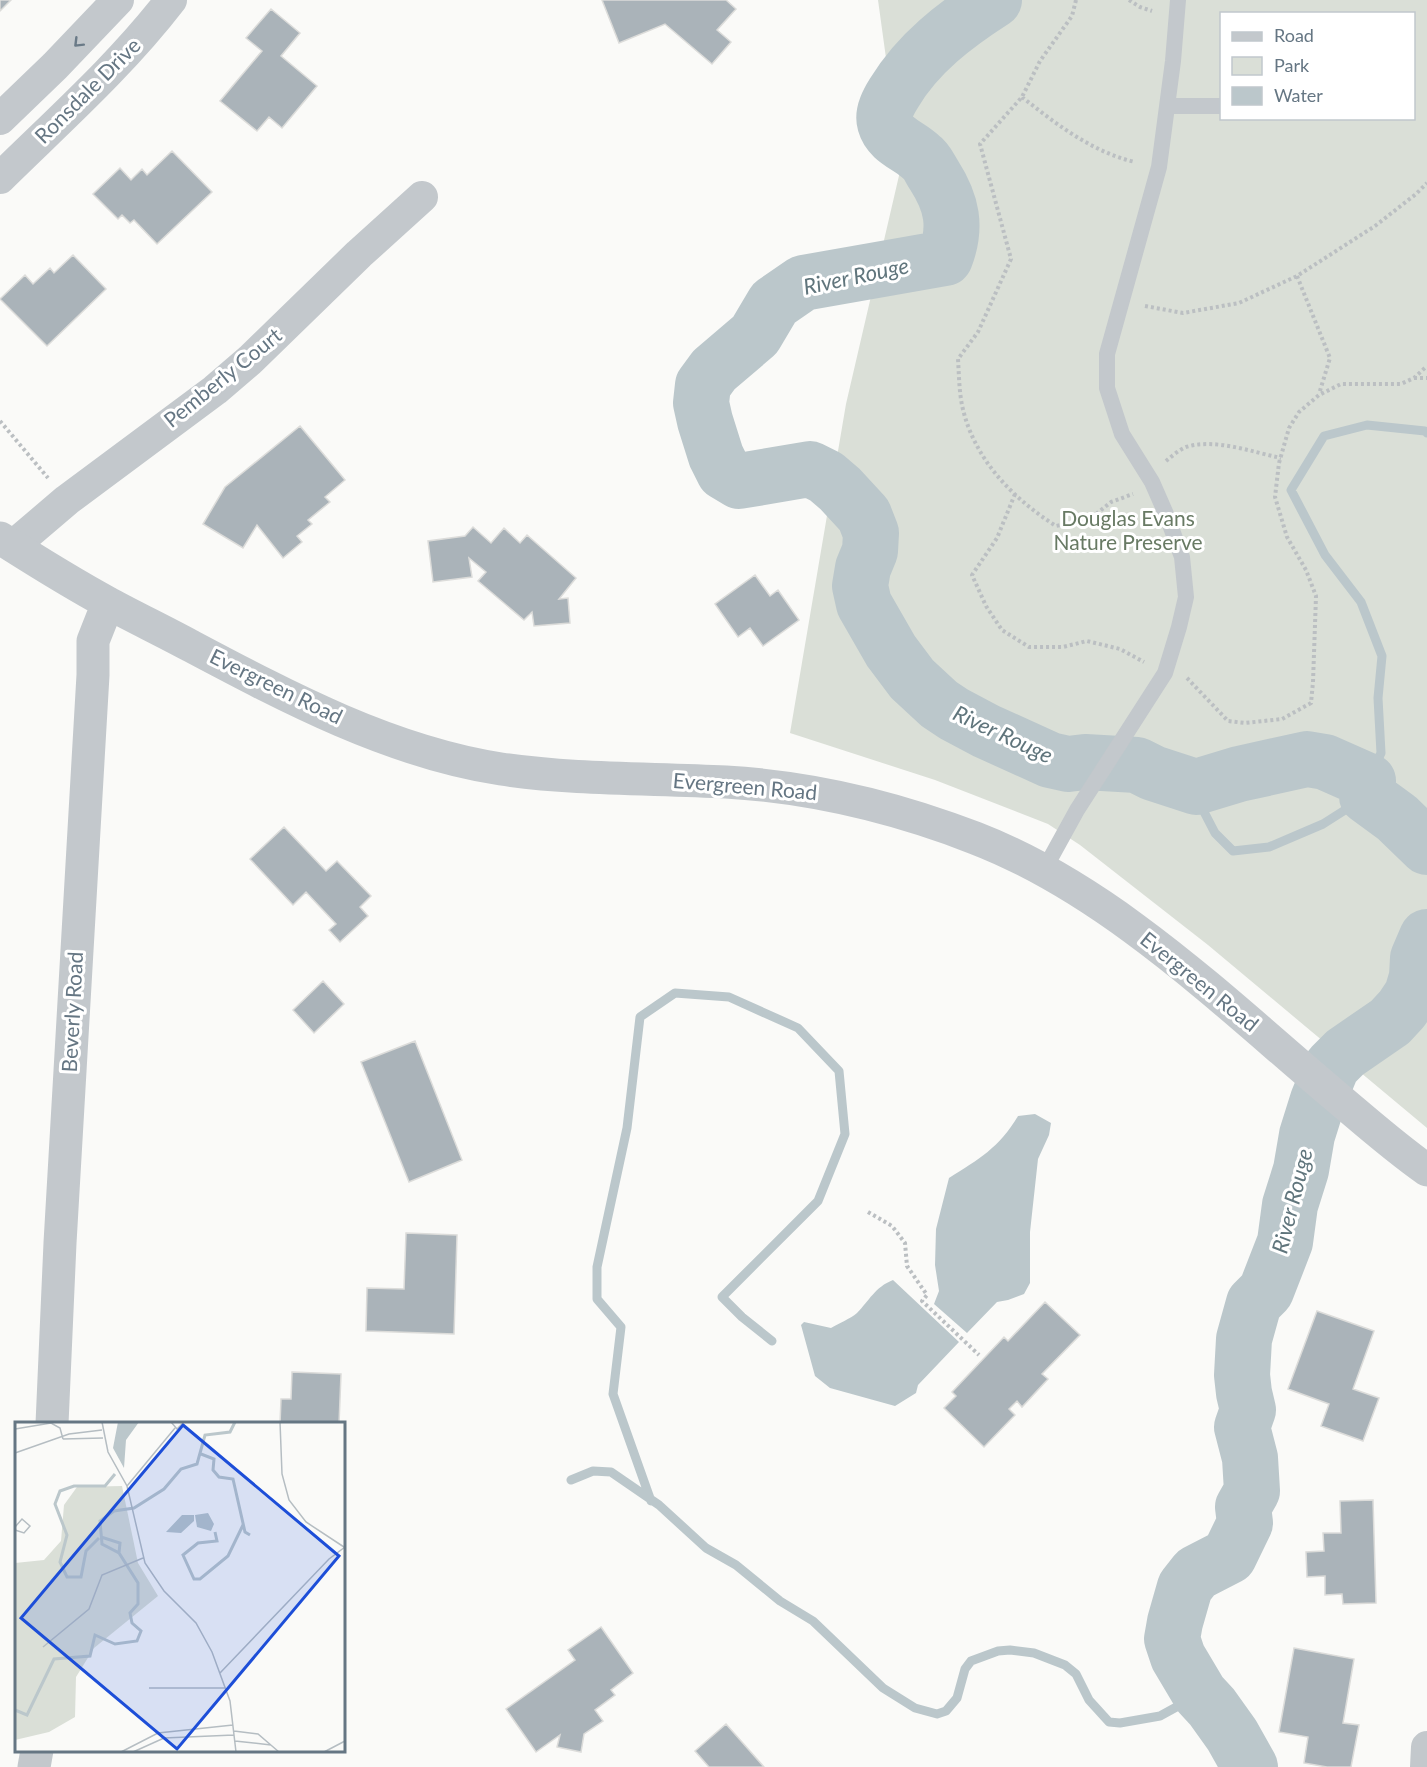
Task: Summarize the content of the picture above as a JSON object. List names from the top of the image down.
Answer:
{
  "streets": {
    "street": [
      "Ronsdale Drive",
      "Pemberly Court",
      "Evergreen Road",
      "Beverly Road"
    ]
  },
  "crossings": [
    ["Pemberly Court", "Evergreen Road"],
    ["Evergreen Road", "Beverly Road"]
  ],
  "water": ["River Rouge"],
  "parks": ["Douglas Evans Nature Preserve"],
  "legend": ["Road", "Park", "Water"]
}
